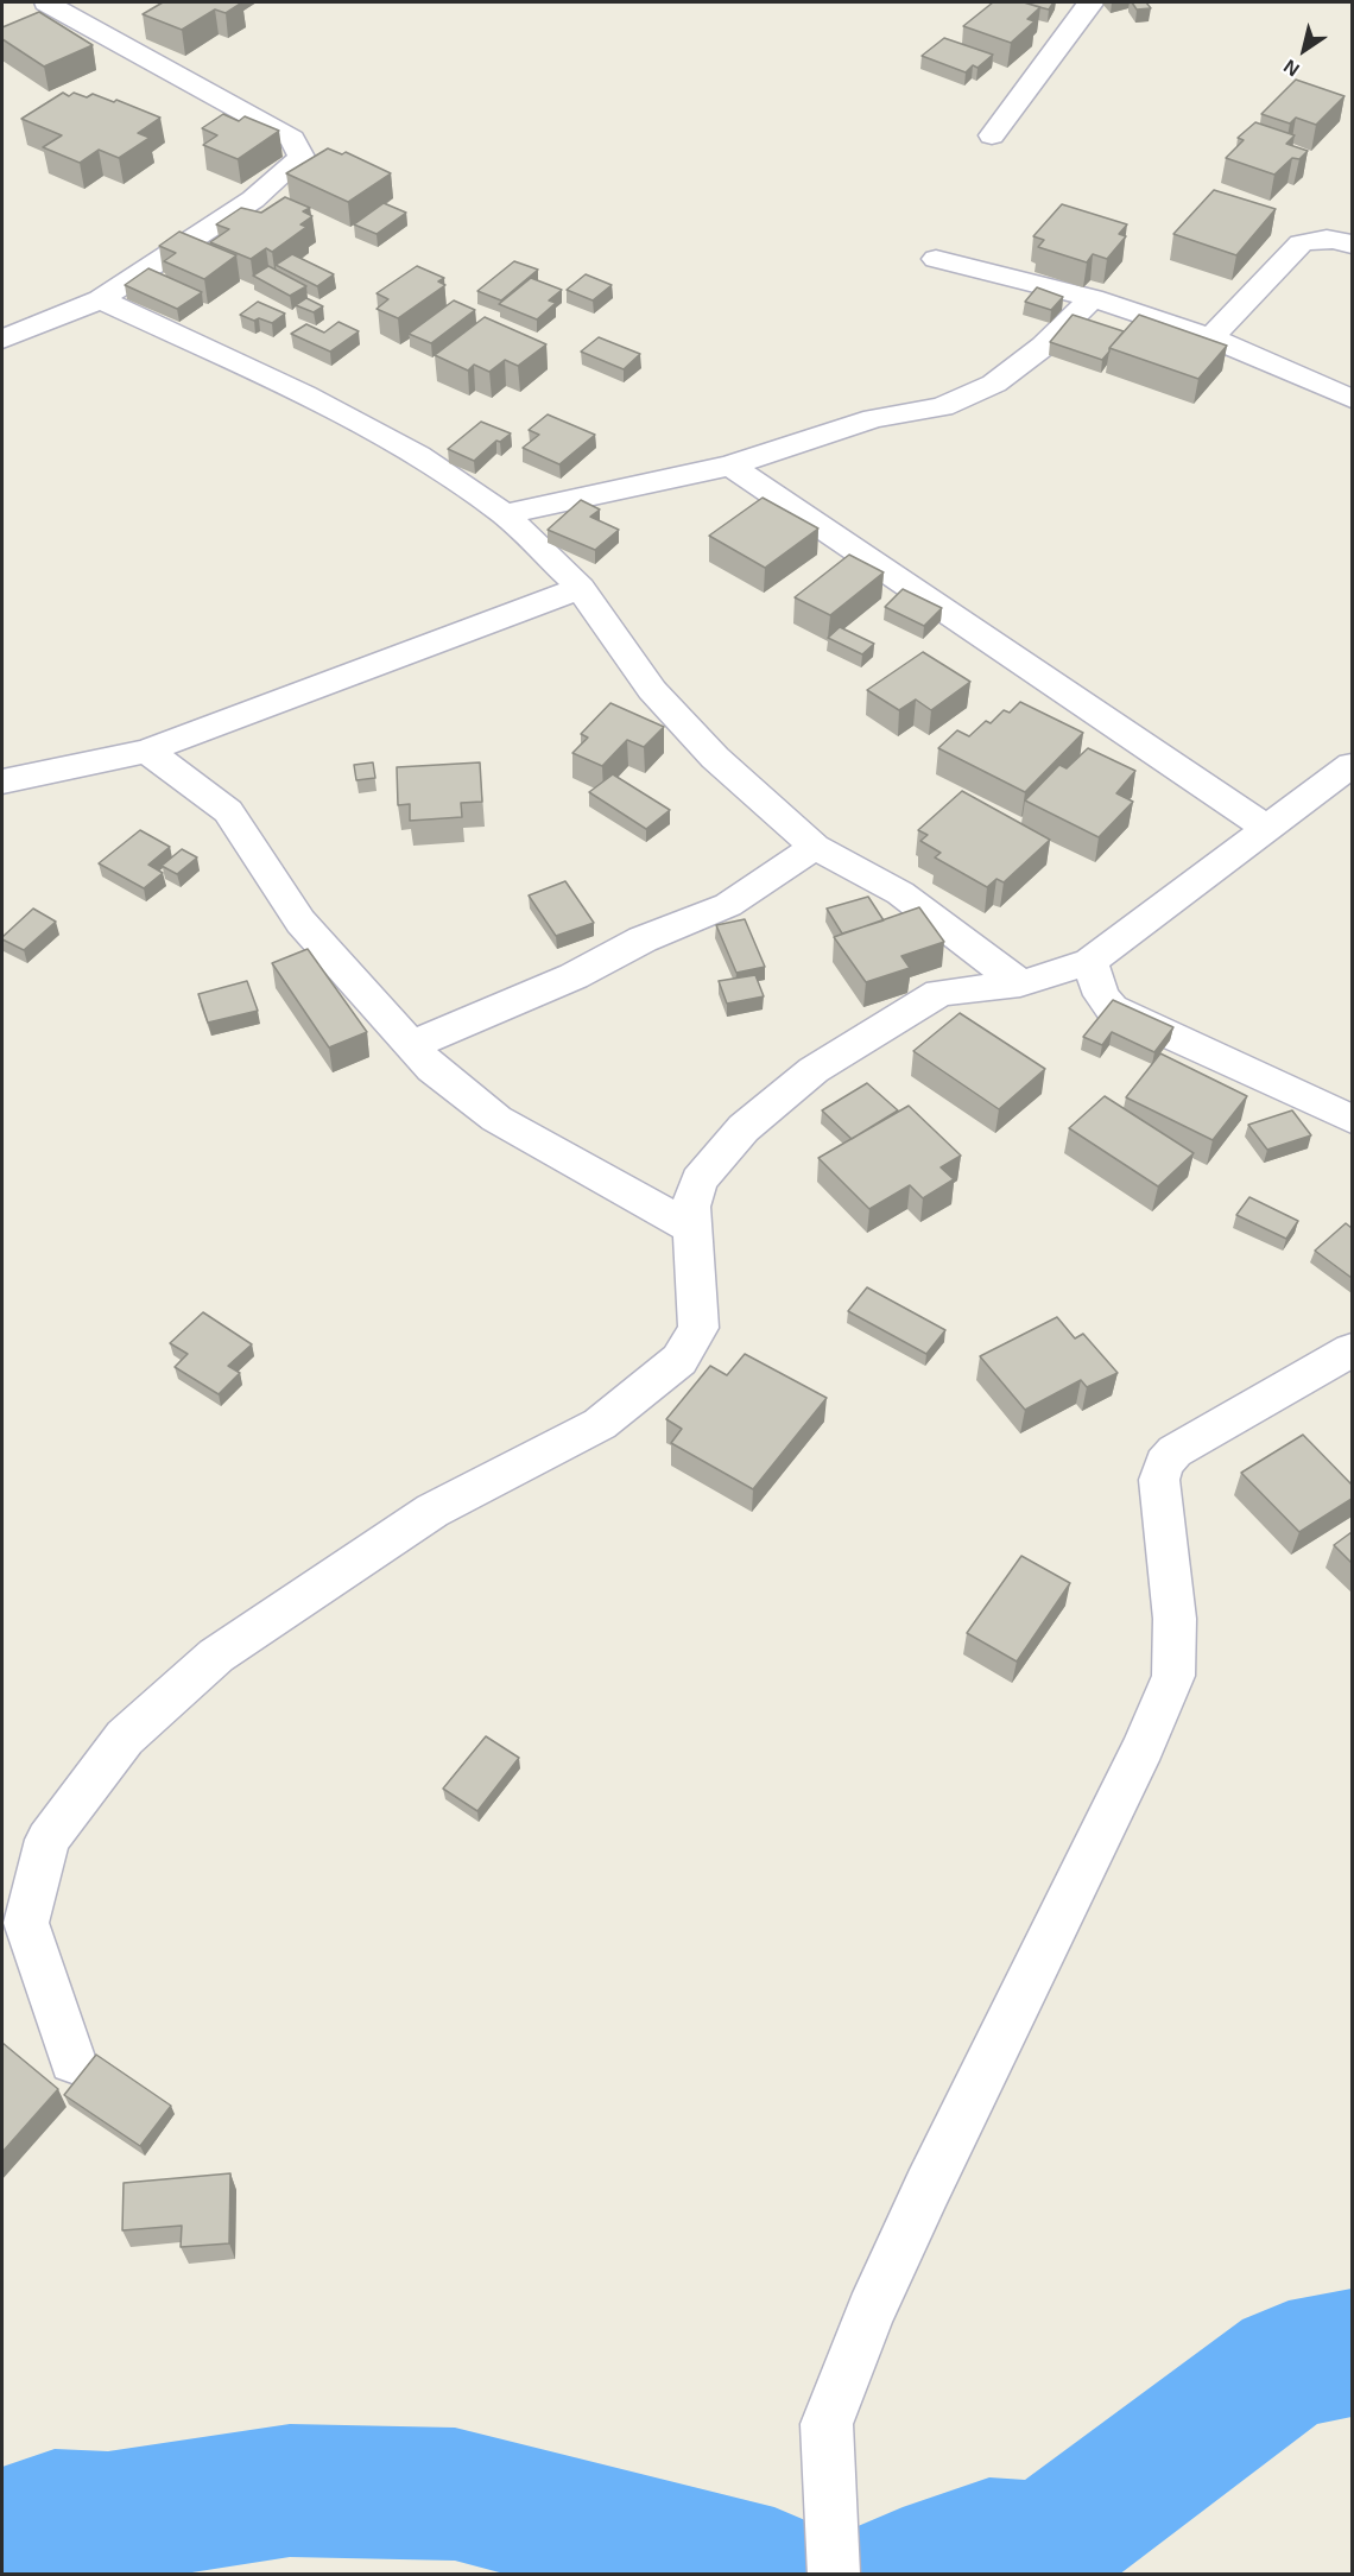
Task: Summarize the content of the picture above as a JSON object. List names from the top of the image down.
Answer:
{
  "north": "bottom left"
}
